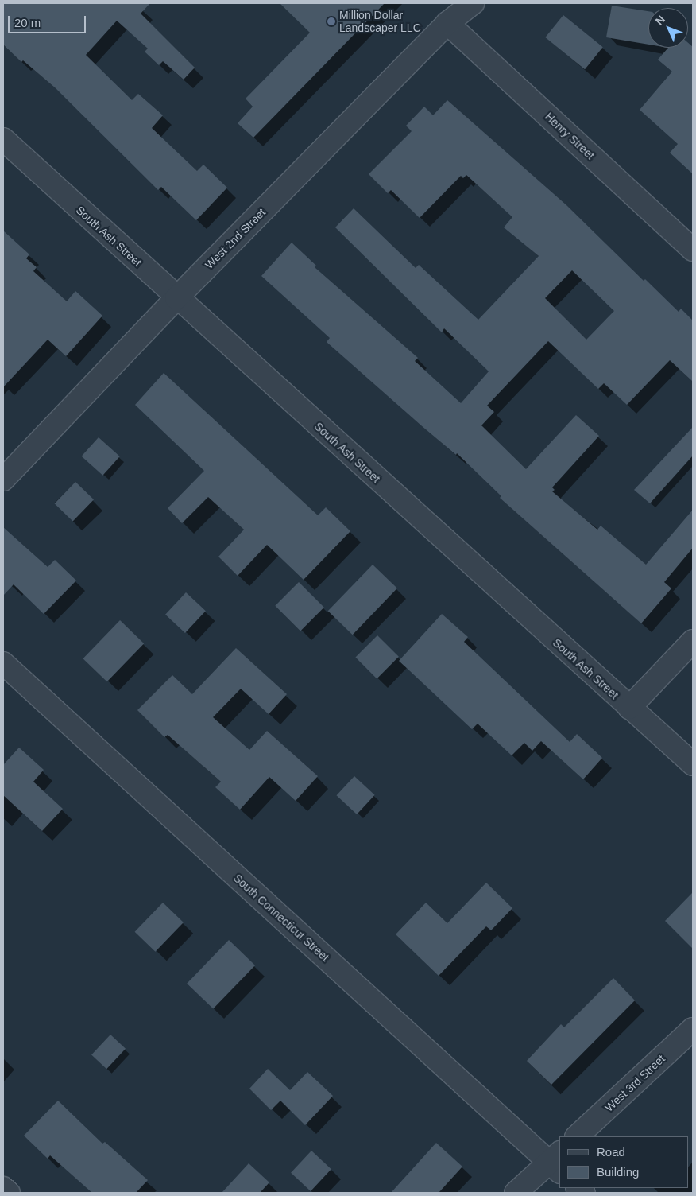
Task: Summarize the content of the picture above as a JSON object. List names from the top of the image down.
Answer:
{
  "streets": {
    "street": [
      "Henry Street",
      "South Ash Street",
      "West 2nd Street",
      "South Connecticut Street",
      "West 3rd Street"
    ]
  },
  "crossings": [
    ["Henry Street", "West 2nd Street"],
    ["South Ash Street", "West 2nd Street"]
  ],
  "places": ["Million Dollar Landscaper LLC"],
  "legend": ["Road", "Building"],
  "scale_bar": "20 m",
  "north": "top left"
}
